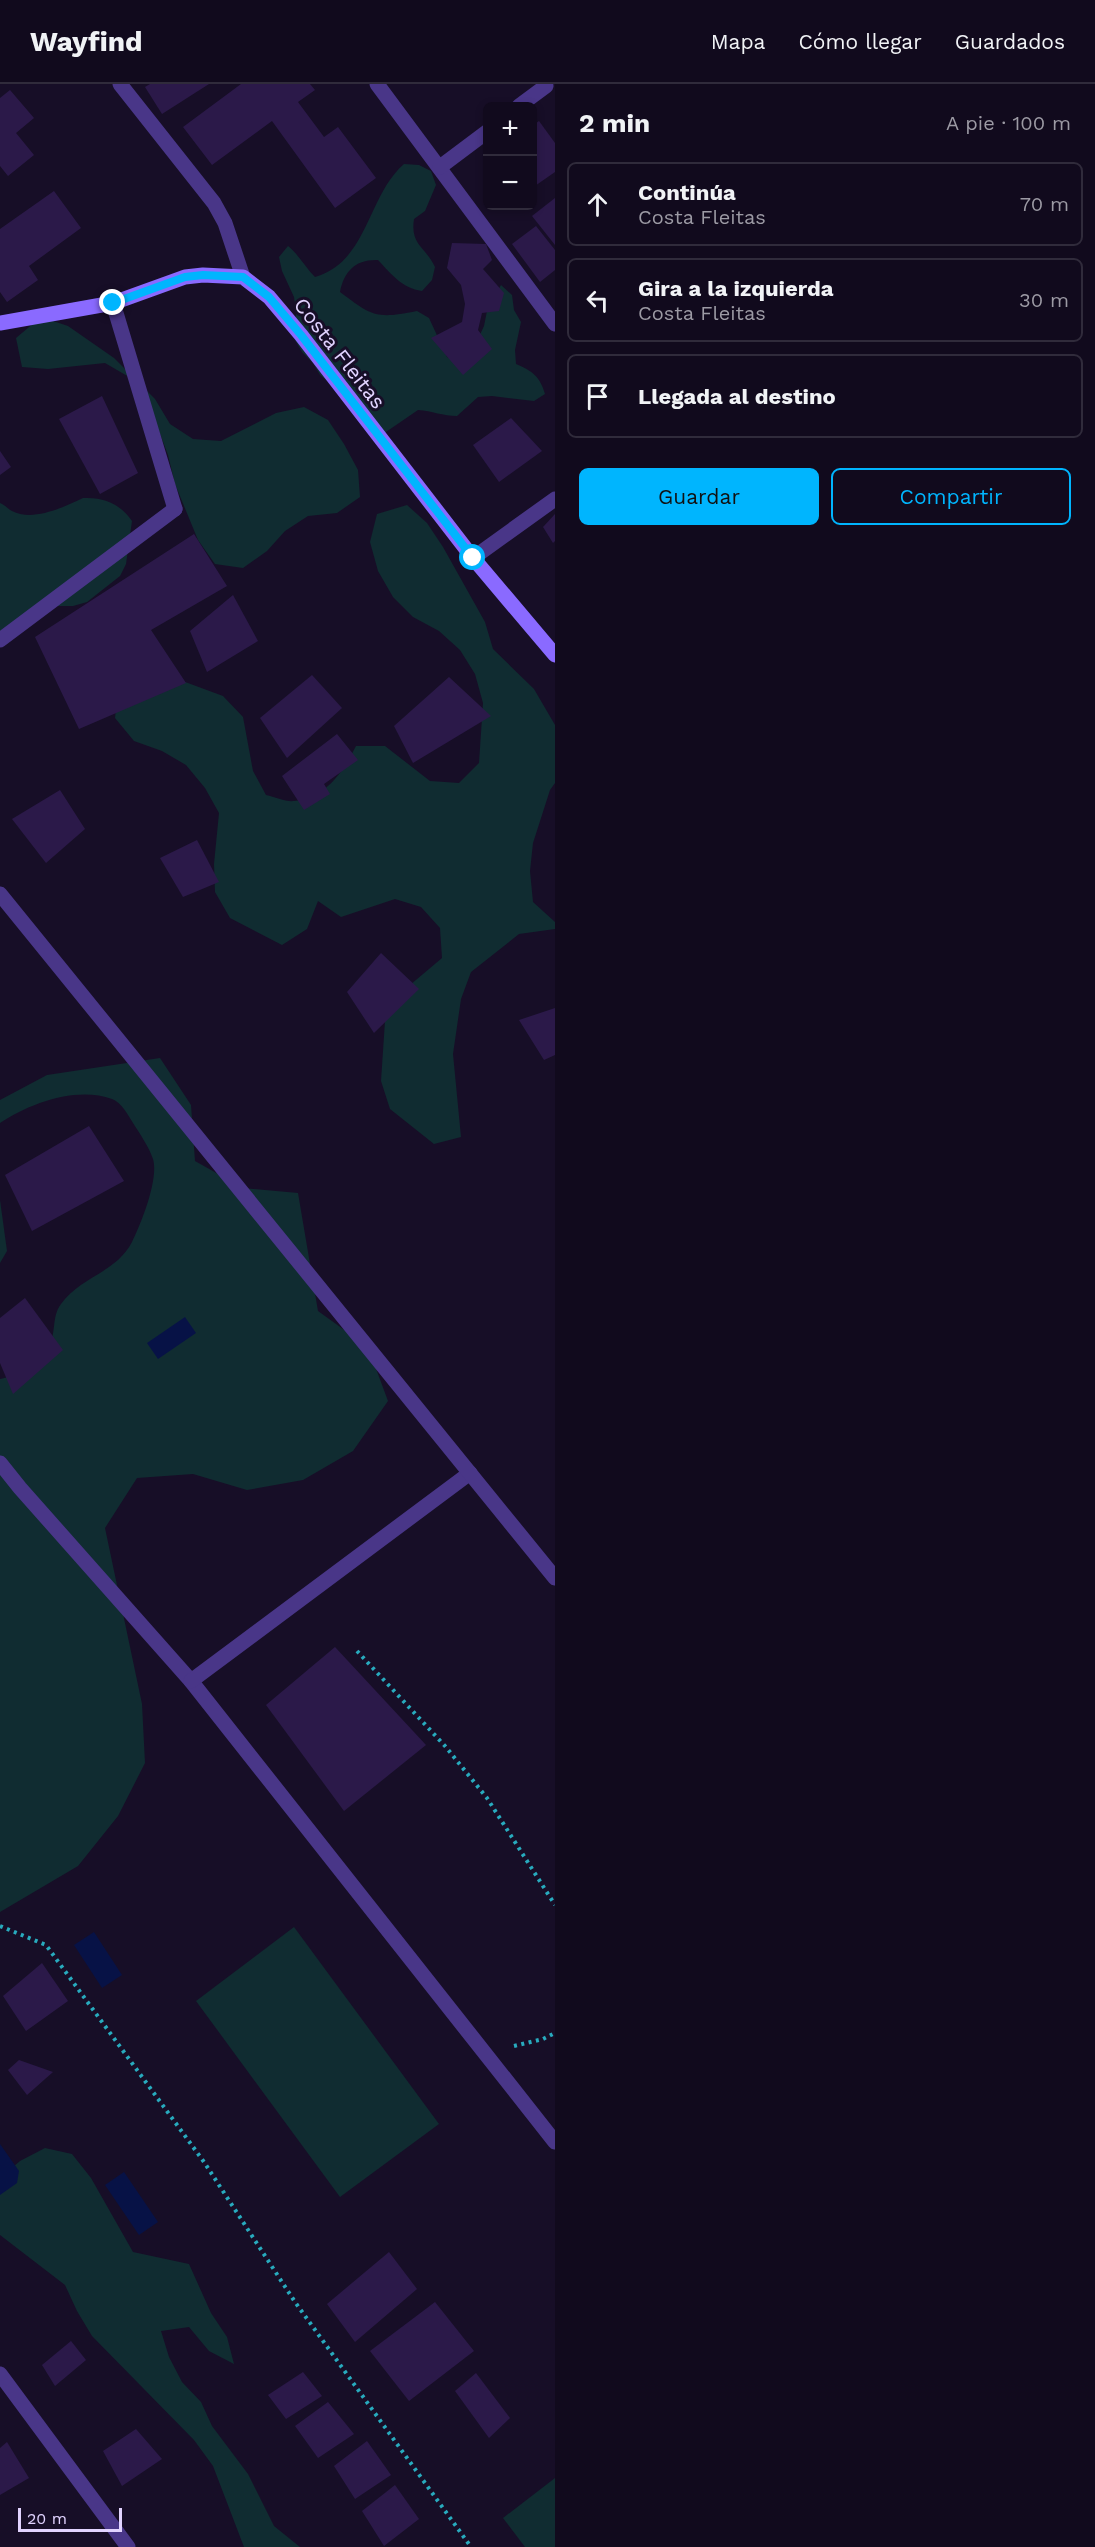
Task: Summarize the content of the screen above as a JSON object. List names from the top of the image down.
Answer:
{
  "streets": {
    "main road": ["Costa Fleitas"]
  },
  "scale_bar": "20 m",
  "page": {
    "header": "Wayfind",
    "nav": ["Mapa", "Cómo llegar", "Guardados"],
    "heading": ["2 min", "A pie · 100 m"],
    "map_buttons": ["+", "−"],
    "list": [
      ["Continúa", "Costa Fleitas", "70 m"],
      ["Gira a la izquierda", "Costa Fleitas", "30 m"],
      "Llegada al destino"
    ],
    "buttons": ["Guardar", "Compartir"],
    "scale": "20 m"
  }
}
